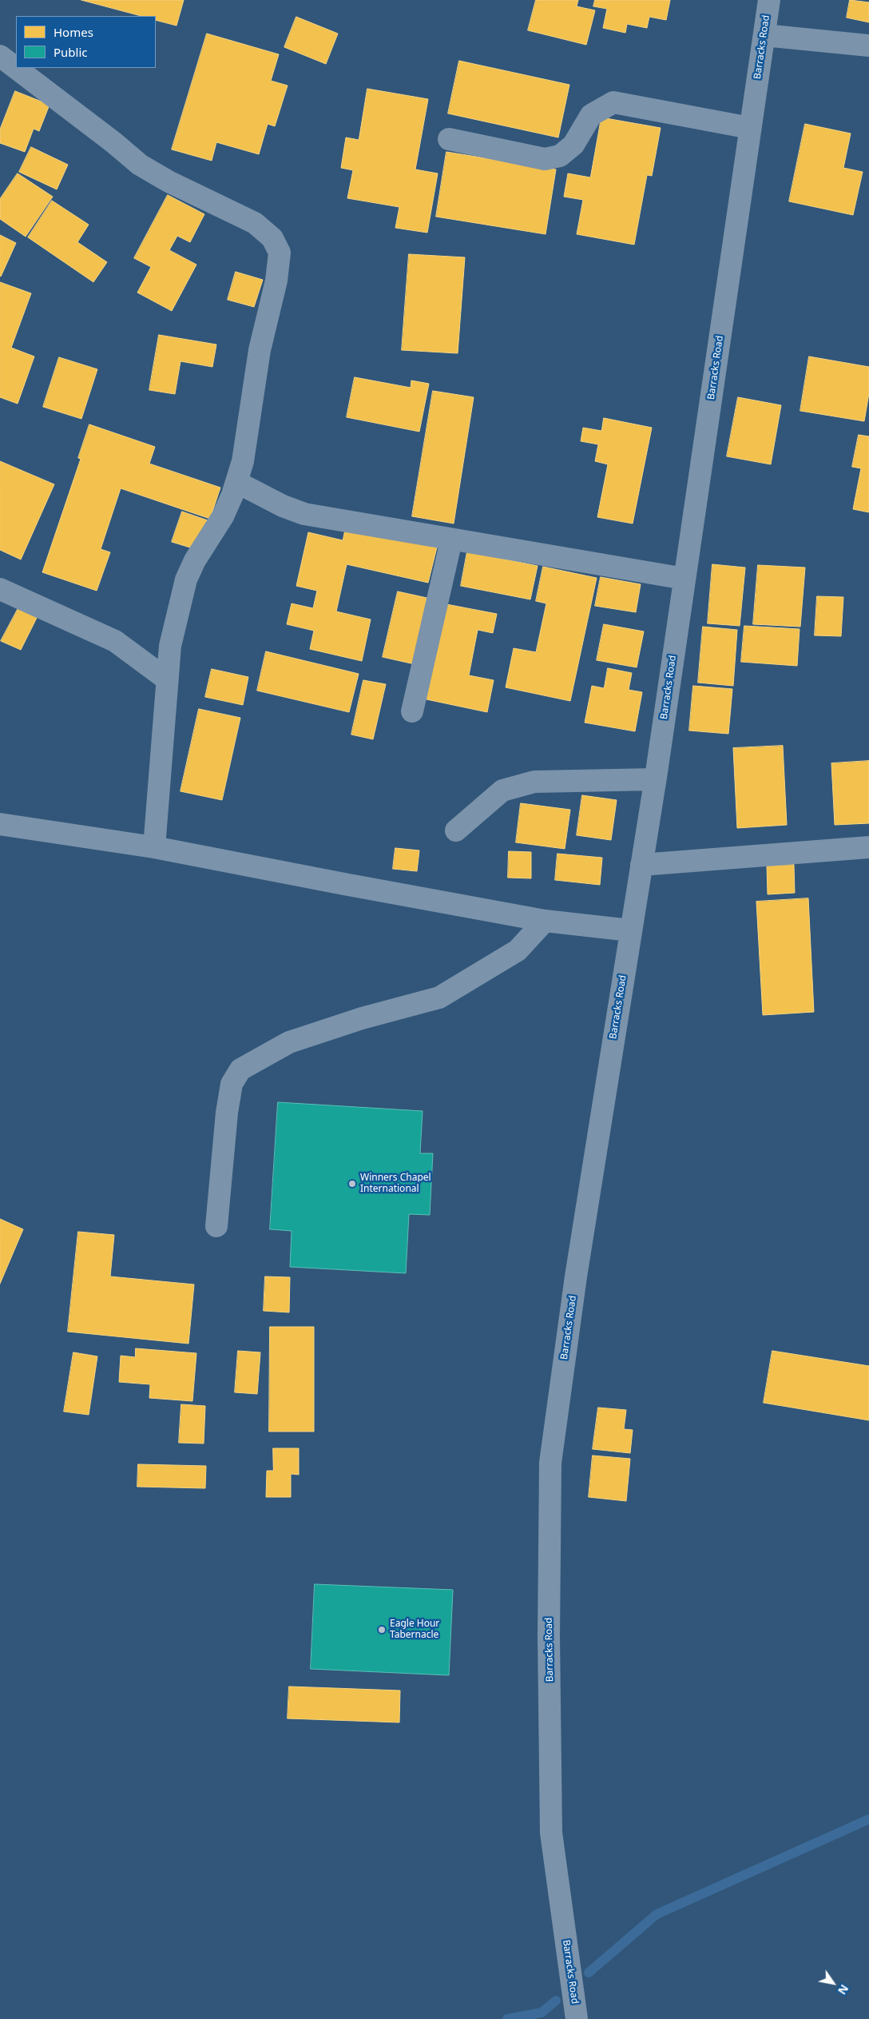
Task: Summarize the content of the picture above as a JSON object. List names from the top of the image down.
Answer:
{
  "streets": {
    "street": ["Barracks Road"]
  },
  "places": ["Winners Chapel International", "Eagle Hour Tabernacle"],
  "legend": ["Homes", "Public"],
  "north": "bottom right"
}
